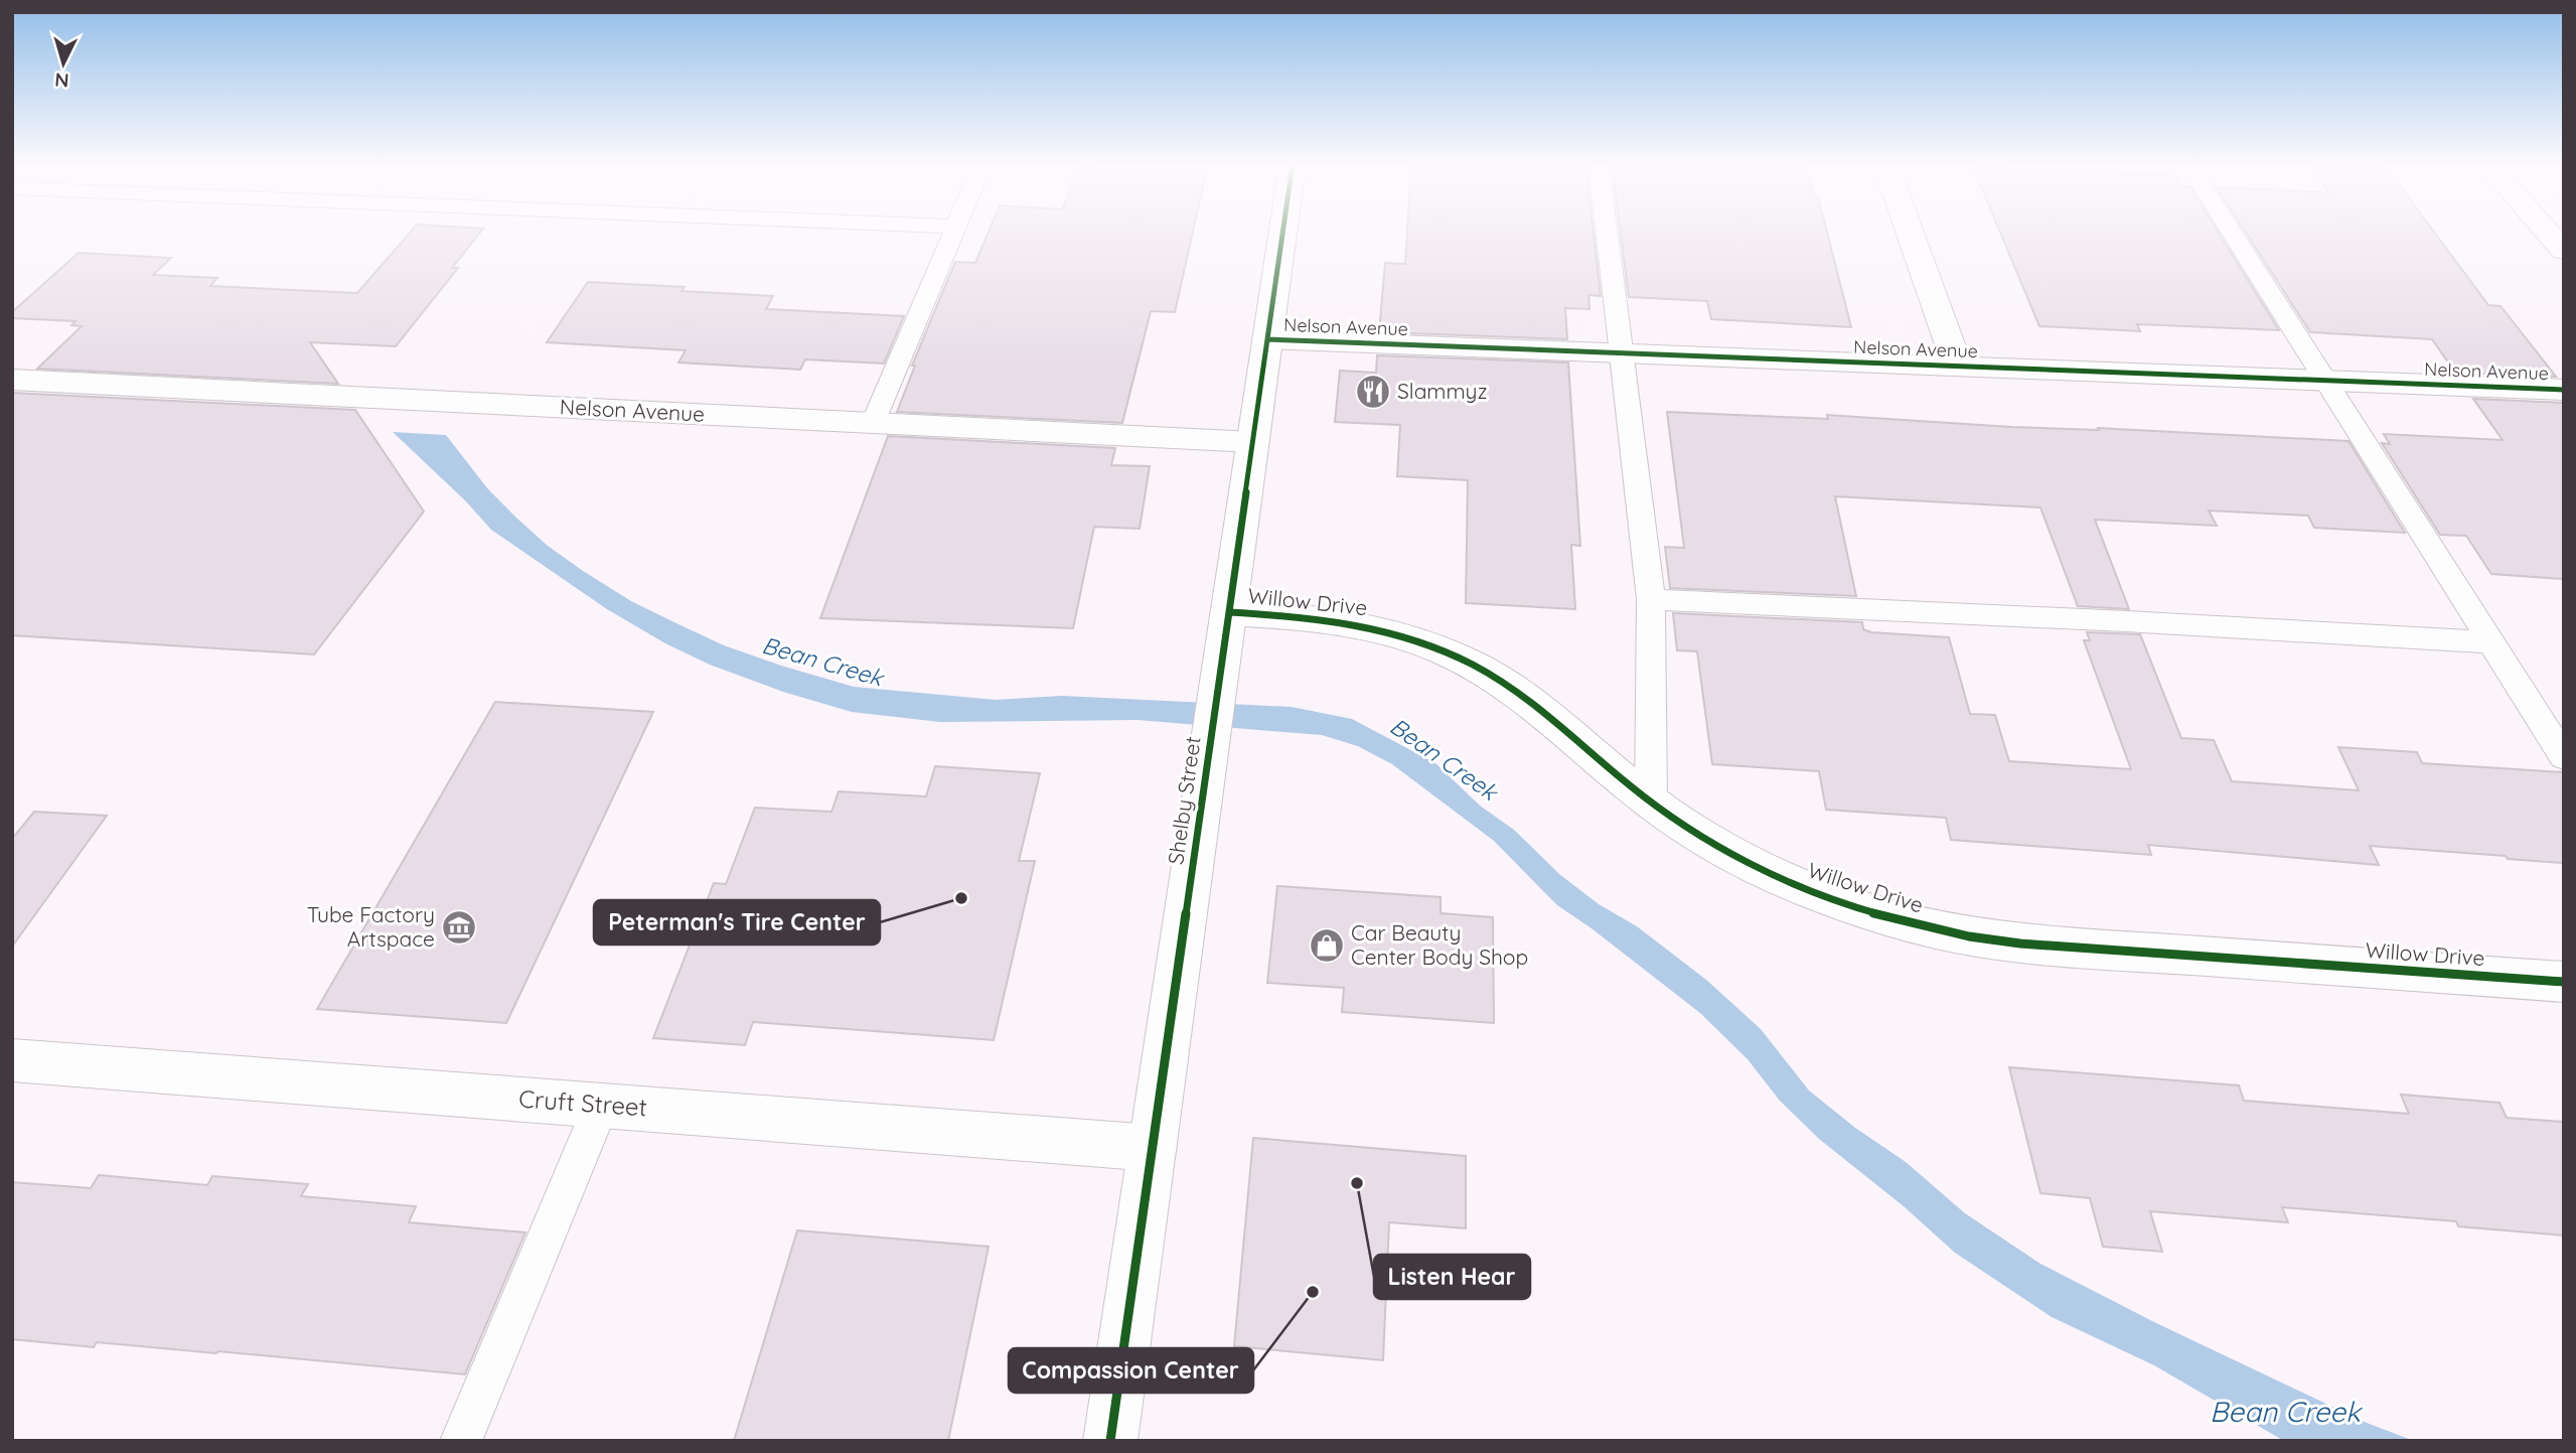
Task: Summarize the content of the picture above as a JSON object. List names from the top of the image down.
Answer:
{
  "streets": {
    "street": [
      "Nelson Avenue",
      "Willow Drive",
      "Shelby Street",
      "Cruft Street"
    ]
  },
  "crossings": [
    ["Nelson Avenue", "Shelby Street"],
    ["Willow Drive", "Shelby Street"],
    ["Shelby Street", "Cruft Street"]
  ],
  "water": ["Bean Creek"],
  "places": {
    "restaurant": ["Slammyz"],
    "other": ["Peterman's Tire Center", "Listen Hear", "Compassion Center"],
    "museum": ["Tube Factory Artspace"],
    "shop": ["Car Beauty Center Body Shop"]
  },
  "north": "bottom"
}
